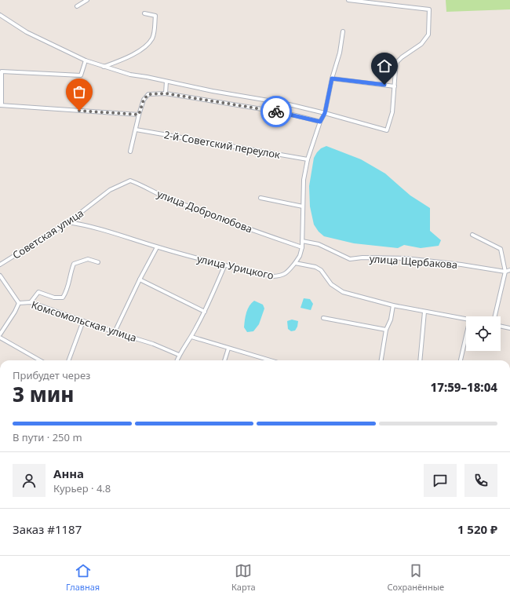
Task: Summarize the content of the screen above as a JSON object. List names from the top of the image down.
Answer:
{
  "streets": {
    "street": [
      "2-й Советский переулок",
      "улица Добролюбова",
      "Советская улица",
      "улица Щербакова",
      "улица Урицкого",
      "Комсомольская улица"
    ]
  },
  "crossings": [
    ["улица Добролюбова", "Советская улица"],
    ["Советская улица", "улица Урицкого"]
  ],
  "page": {
    "heading": ["3 мин", "Прибудет через", "17:59–18:04"],
    "panel": [
      "Анна",
      "Курьер · 4.8",
      "Заказ #1187",
      "1 520 ₽"
    ],
    "bar": "В пути · 250 m",
    "tabs": ["Главная", "Карта", "Сохранённые"]
  }
}
